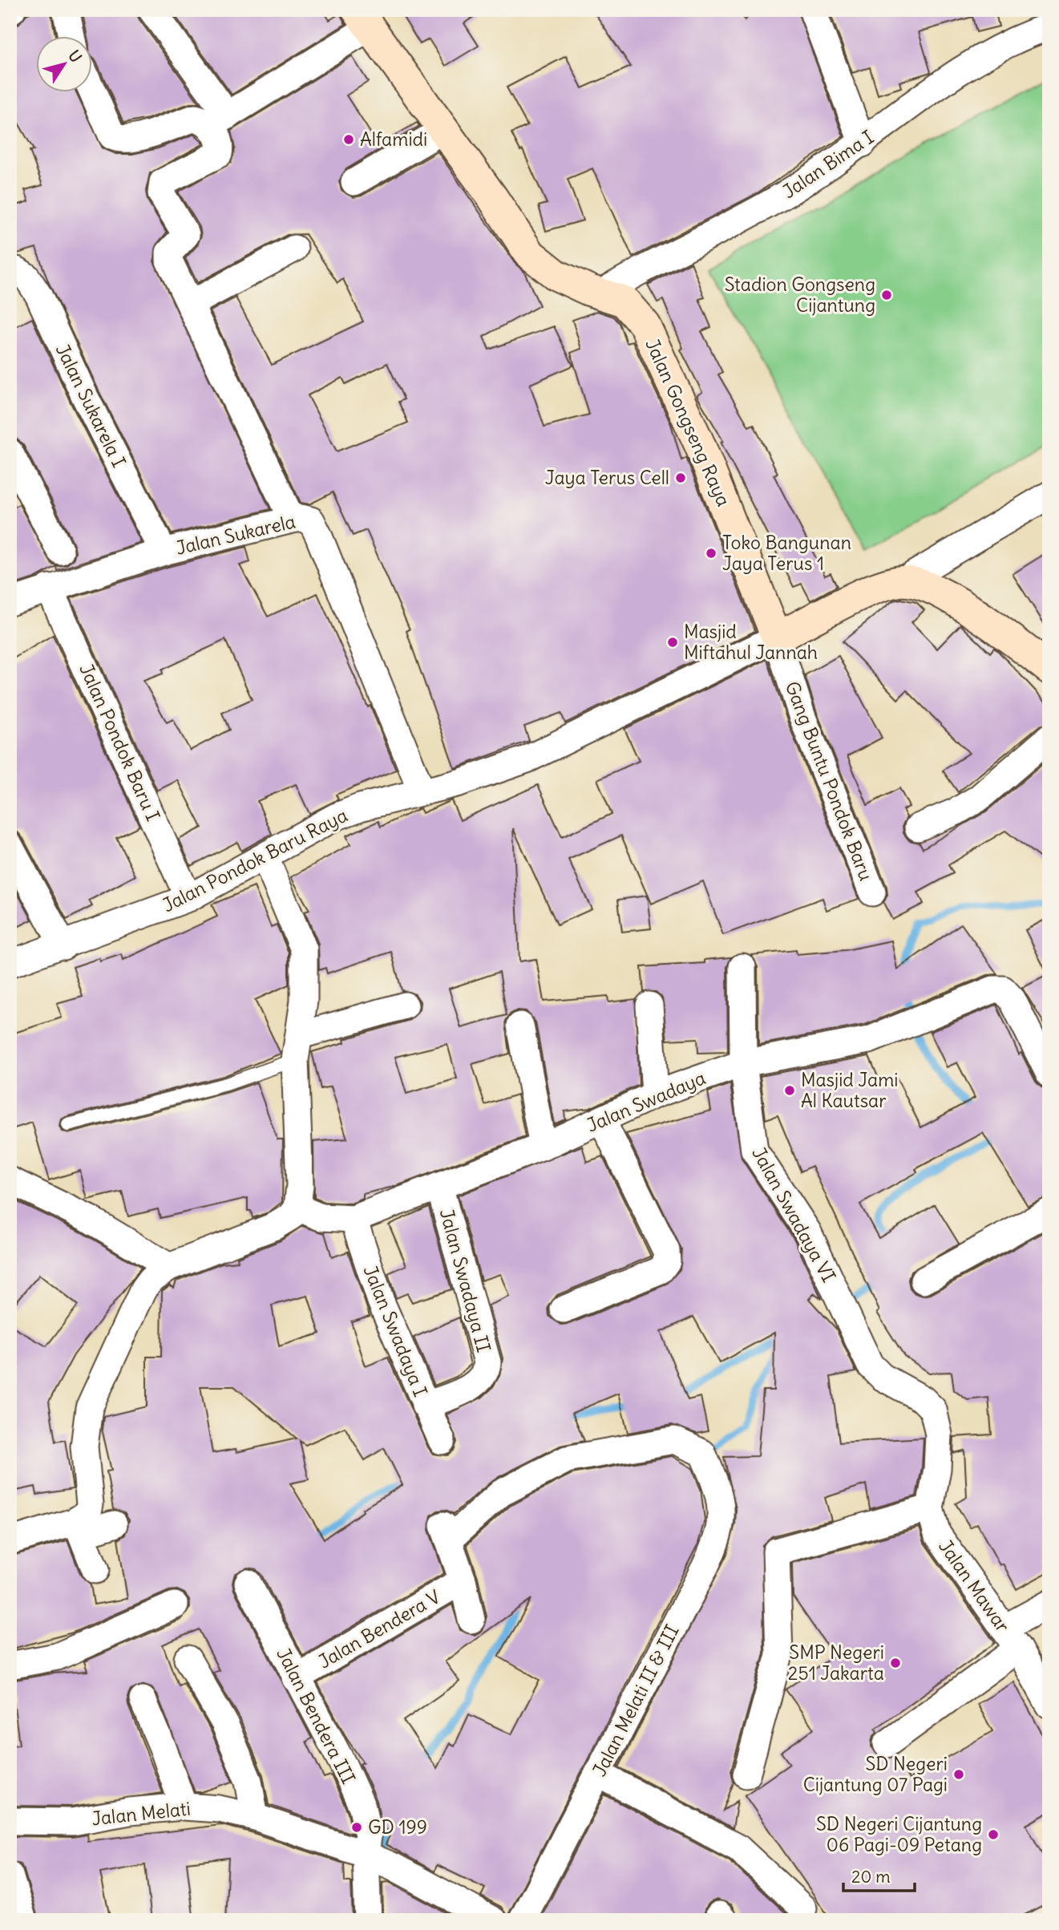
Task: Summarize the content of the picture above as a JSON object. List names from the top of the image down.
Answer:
{
  "streets": {
    "street": [
      "Jalan Bima I",
      "Jalan Sukarela I",
      "Jalan Gongseng Raya",
      "Jalan Sukarela",
      "Jalan Pondok Baru I",
      "Gang Buntu Pondok Baru",
      "Jalan Pondok Baru Raya",
      "Jalan Swadaya",
      "Jalan Swadaya VI",
      "Jalan Swadaya II",
      "Jalan Swadaya I",
      "Jalan Mawar",
      "Jalan Bendera V",
      "Jalan Melati II & III",
      "Jalan Bendera III",
      "Jalan Melati"
    ]
  },
  "crossings": [
    ["Jalan Bima I", "Jalan Gongseng Raya"],
    ["Jalan Sukarela I", "Jalan Sukarela"],
    ["Jalan Gongseng Raya", "Gang Buntu Pondok Baru"],
    ["Jalan Gongseng Raya", "Jalan Pondok Baru Raya"],
    ["Jalan Sukarela", "Jalan Pondok Baru I"],
    ["Jalan Sukarela", "Jalan Pondok Baru Raya"],
    ["Jalan Pondok Baru I", "Jalan Pondok Baru Raya"],
    ["Gang Buntu Pondok Baru", "Jalan Pondok Baru Raya"],
    ["Jalan Swadaya", "Jalan Swadaya VI"],
    ["Jalan Swadaya", "Jalan Swadaya II"],
    ["Jalan Swadaya", "Jalan Swadaya I"],
    ["Jalan Swadaya VI", "Jalan Mawar"],
    ["Jalan Swadaya II", "Jalan Swadaya I"],
    ["Jalan Bendera V", "Jalan Melati II & III"],
    ["Jalan Bendera V", "Jalan Bendera III"],
    ["Jalan Bendera III", "Jalan Melati"]
  ],
  "places": [
    "Alfamidi",
    "Stadion Gongseng Cijantung",
    "Jaya Terus Cell",
    "Toko Bangunan Jaya Terus 1",
    "Masjid Miftahul Jannah",
    "Masjid Jami Al Kautsar",
    "SMP Negeri 251 Jakarta",
    "SD Negeri Cijantung 07 Pagi",
    "GD 199",
    "SD Negeri Cijantung 06 Pagi-09 Petang"
  ],
  "scale_bar": "20 m",
  "north": "top right"
}
